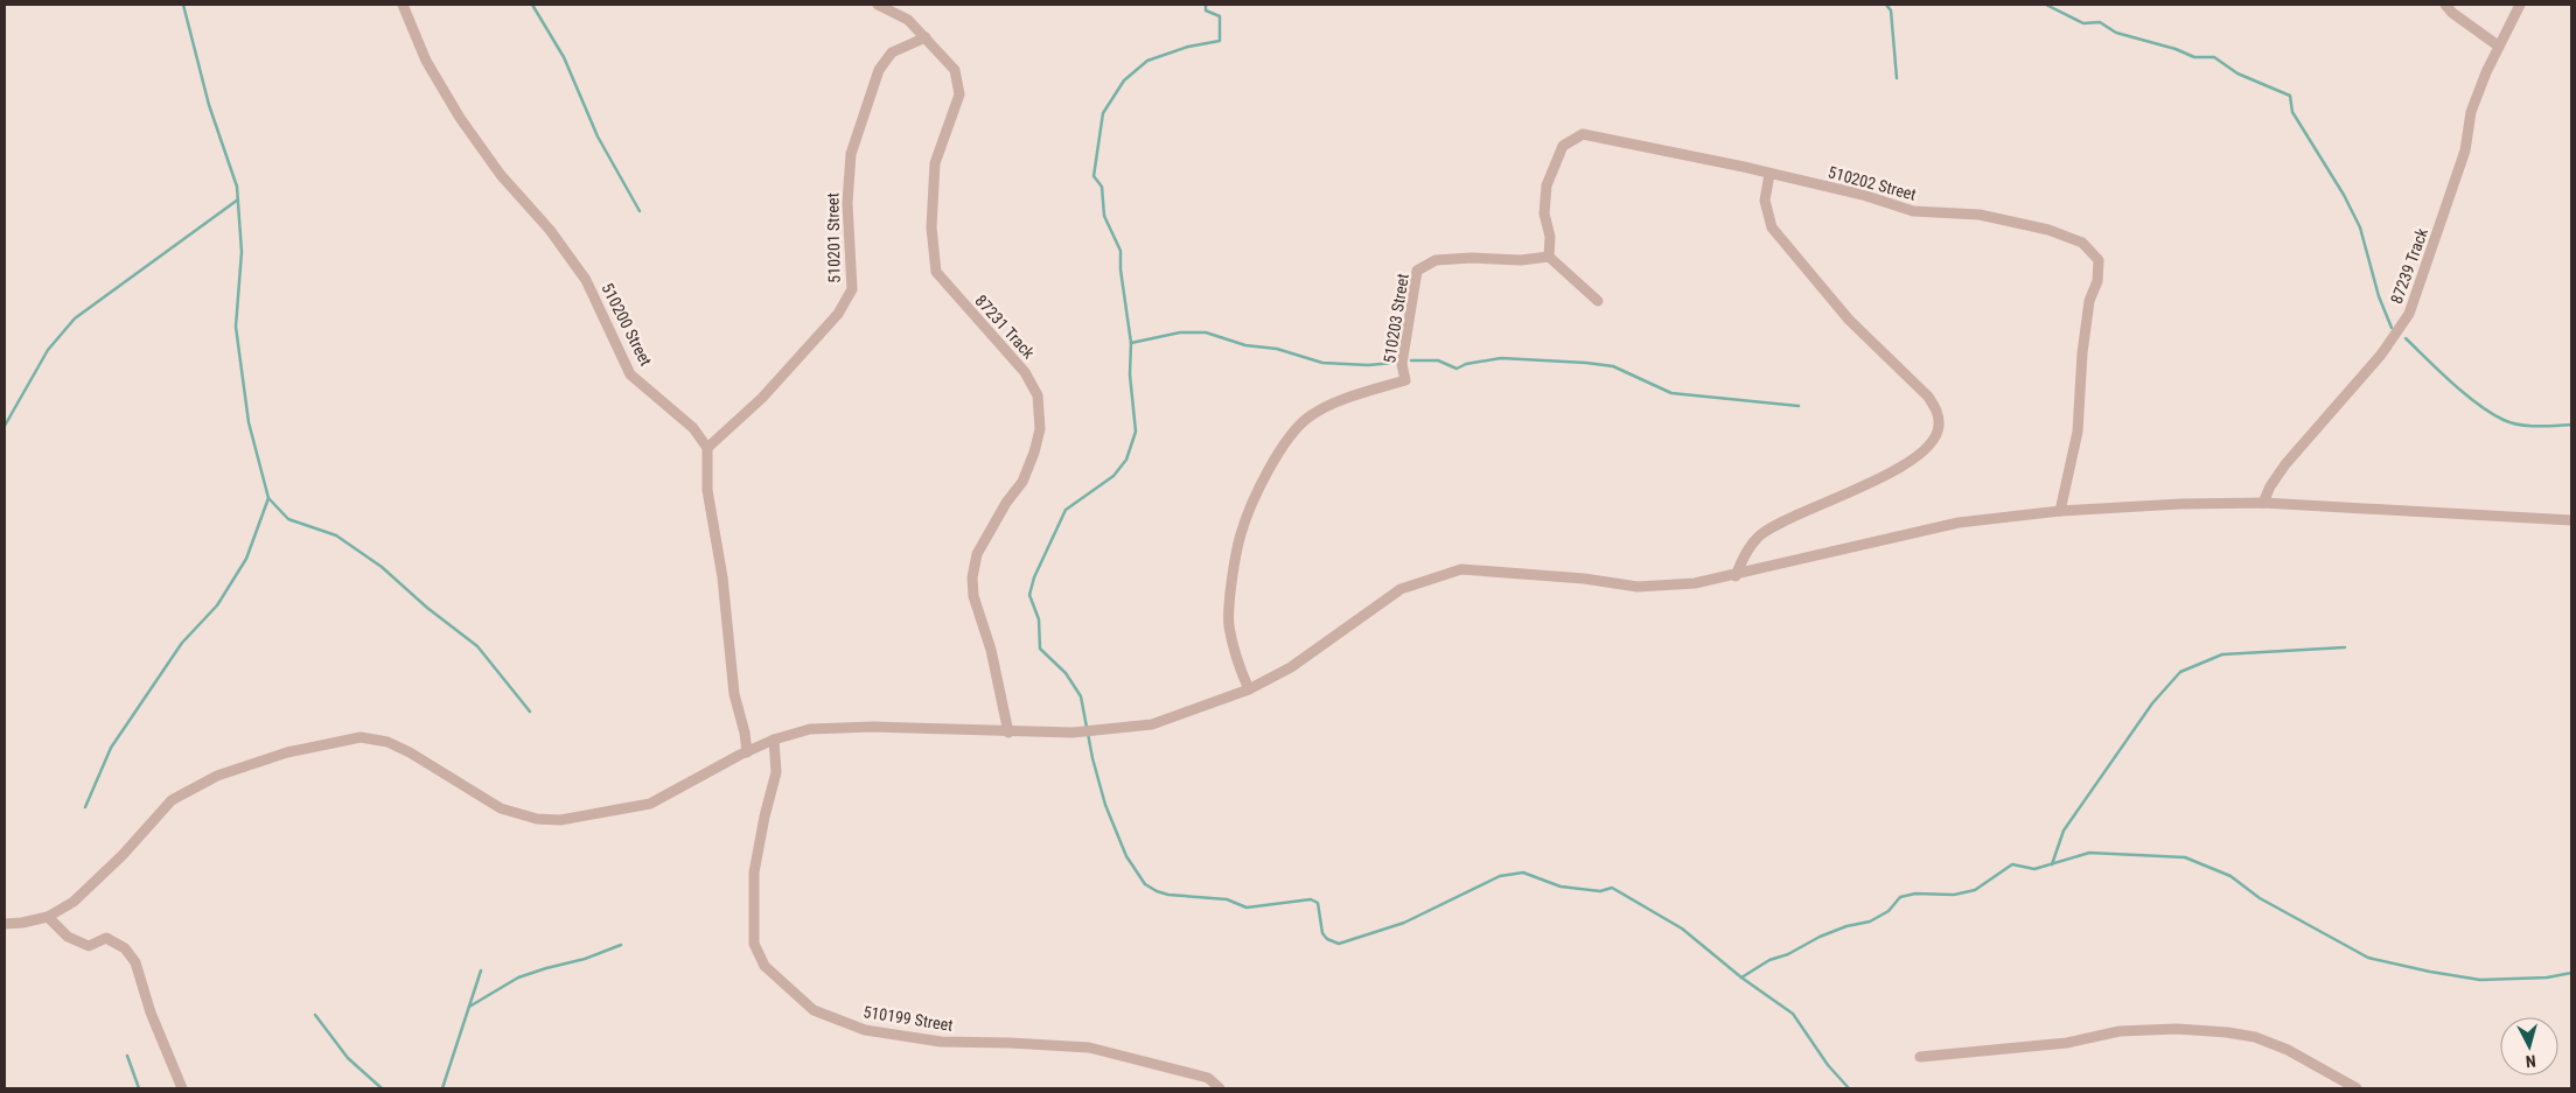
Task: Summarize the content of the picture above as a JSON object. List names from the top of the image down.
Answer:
{
  "streets": {
    "street": [
      "510202 Street",
      "510201 Street",
      "87239 Track",
      "510203 Street",
      "510200 Street",
      "87231 Track",
      "510199 Street"
    ]
  },
  "crossings": [
    ["510202 Street", "510203 Street"],
    ["510201 Street", "510200 Street"],
    ["510201 Street", "87231 Track"]
  ],
  "north": "bottom"
}
